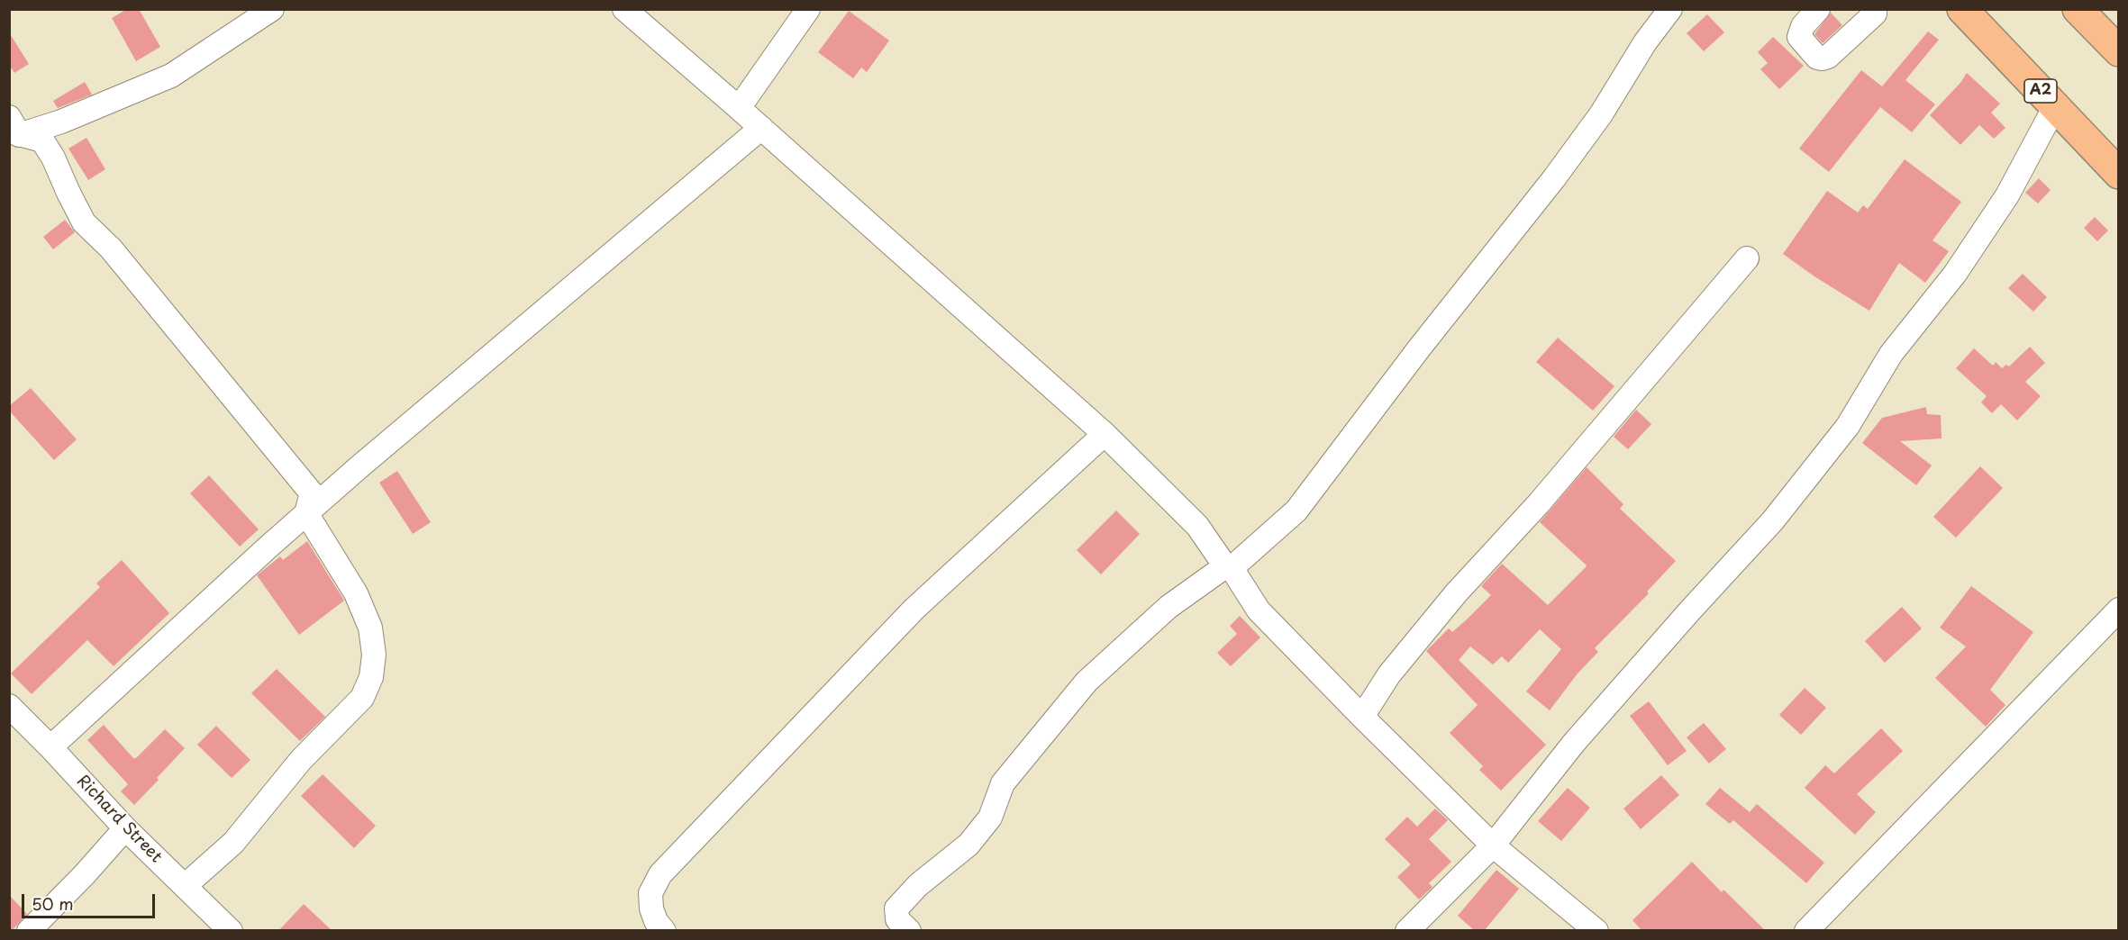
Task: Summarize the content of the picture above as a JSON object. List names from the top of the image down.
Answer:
{
  "streets": {
    "highway": ["A2"],
    "street": ["Richard Street"]
  },
  "scale_bar": "50 m"
}
